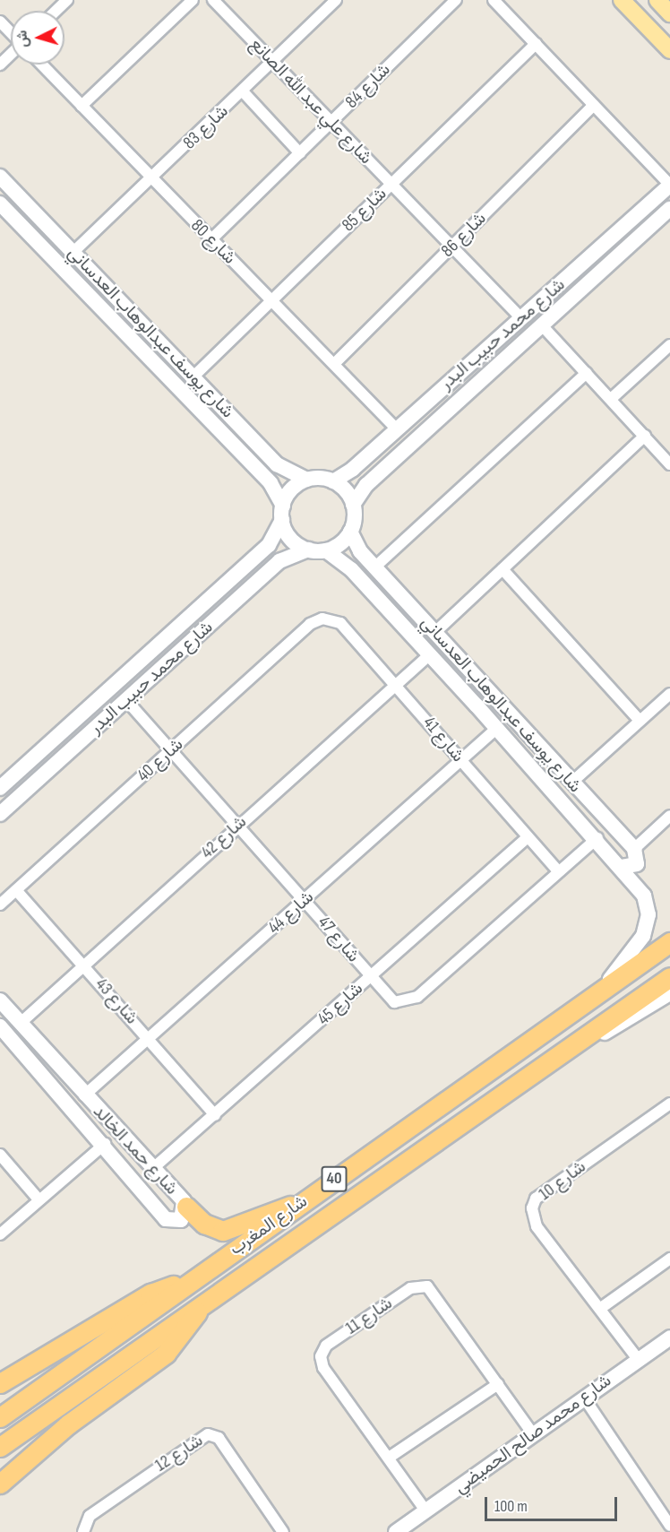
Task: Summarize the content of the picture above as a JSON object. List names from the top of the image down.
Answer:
{
  "streets": {
    "highway": ["40", "شارع المغرب"],
    "street": [
      "شارع 84",
      "شارع علي عبد الله الصانع",
      "شارع 83",
      "شارع 85",
      "شارع 86",
      "شارع 80",
      "شارع يوسف عبدالوهاب العدساني",
      "شارع محمد حبيب البدر",
      "شارع 41",
      "شارع 40",
      "شارع 42",
      "شارع 44",
      "شارع 47",
      "شارع 43",
      "شارع 45",
      "شارع حمد الخالد",
      "شارع 10",
      "شارع 11",
      "شارع محمد صالح الحميضي",
      "شارع 12"
    ]
  },
  "crossings": [
    ["شارع 84", "شارع علي عبد الله الصانع"],
    ["شارع 84", "شارع 80"],
    ["شارع علي عبد الله الصانع", "شارع 83"],
    ["شارع علي عبد الله الصانع", "شارع 85"],
    ["شارع علي عبد الله الصانع", "شارع 86"],
    ["شارع علي عبد الله الصانع", "شارع محمد حبيب البدر"],
    ["شارع 83", "شارع 80"],
    ["شارع 83", "شارع يوسف عبدالوهاب العدساني"],
    ["شارع 85", "شارع 80"],
    ["شارع 85", "شارع يوسف عبدالوهاب العدساني"],
    ["شارع 86", "شارع 80"],
    ["شارع 80", "شارع محمد حبيب البدر"],
    ["شارع يوسف عبدالوهاب العدساني", "شارع محمد حبيب البدر"],
    ["شارع يوسف عبدالوهاب العدساني", "شارع 42"],
    ["شارع يوسف عبدالوهاب العدساني", "شارع 44"],
    ["شارع يوسف عبدالوهاب العدساني", "شارع المغرب"],
    ["شارع محمد حبيب البدر", "شارع 47"],
    ["شارع 41", "شارع 40"],
    ["شارع 41", "شارع 42"],
    ["شارع 41", "شارع 44"],
    ["شارع 41", "شارع 47"],
    ["شارع 41", "شارع 45"],
    ["شارع 40", "شارع 47"],
    ["شارع 40", "شارع 43"],
    ["شارع 42", "شارع 47"],
    ["شارع 42", "شارع 43"],
    ["شارع 42", "شارع حمد الخالد"],
    ["شارع 44", "شارع 47"],
    ["شارع 44", "شارع 43"],
    ["شارع 44", "شارع حمد الخالد"],
    ["شارع 47", "شارع 45"],
    ["شارع 43", "شارع 45"],
    ["شارع 45", "شارع حمد الخالد"],
    ["شارع 10", "شارع محمد صالح الحميضي"],
    ["شارع 11", "شارع محمد صالح الحميضي"]
  ],
  "scale_bar": "100 m",
  "north": "left"
}
